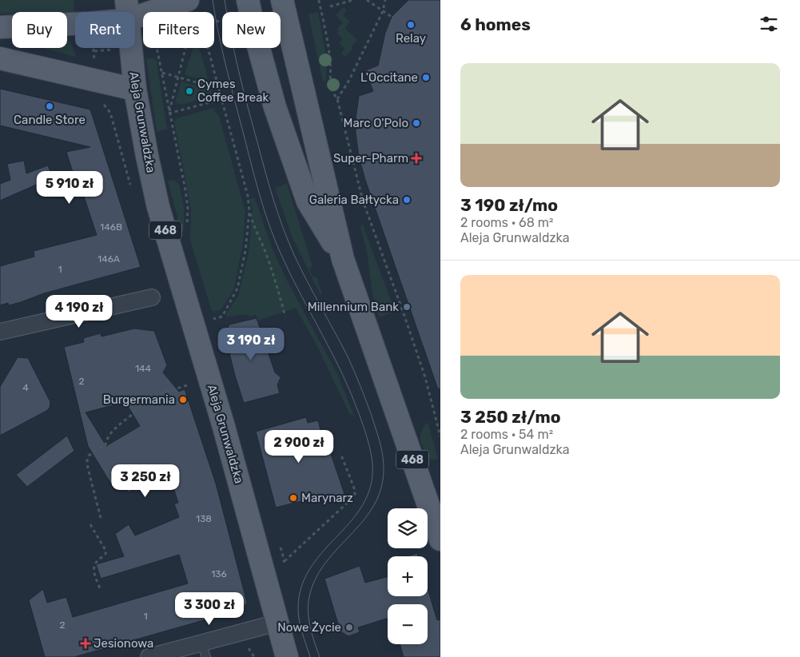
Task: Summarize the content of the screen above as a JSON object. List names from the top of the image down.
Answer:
{
  "streets": {
    "main road": ["Aleja Grunwaldzka", "468"]
  },
  "places": {
    "other": [
      "Relay",
      "L'Occitane",
      "Cymes Coffee Break",
      "Candle Store",
      "Marc O'Polo",
      "Galeria Bałtycka",
      "Millennium Bank",
      "Burgermania",
      "Marynarz",
      "Nowe Życie"
    ],
    "health": ["Super-Pharm", "Jesionowa"]
  },
  "house_numbers": [
    "146B",
    "146A",
    "1",
    "144",
    "2",
    "4",
    "138",
    "136",
    "1",
    "2"
  ],
  "page": {
    "heading": "6 homes",
    "chip": [
      "Buy",
      "Rent",
      "Filters",
      "New"
    ],
    "list": [
      {
        "name": "3 190 zł/mo",
        "note": "2 rooms · 68 m² · Aleja Grunwaldzka"
      },
      {
        "name": "3 250 zł/mo",
        "note": "2 rooms · 54 m² · Aleja Grunwaldzka"
      }
    ],
    "price": [
      "5 910 zł",
      "4 190 zł",
      "3 190 zł",
      "2 900 zł",
      "3 250 zł",
      "3 300 zł"
    ],
    "map_buttons": ["+", "−"]
  }
}
